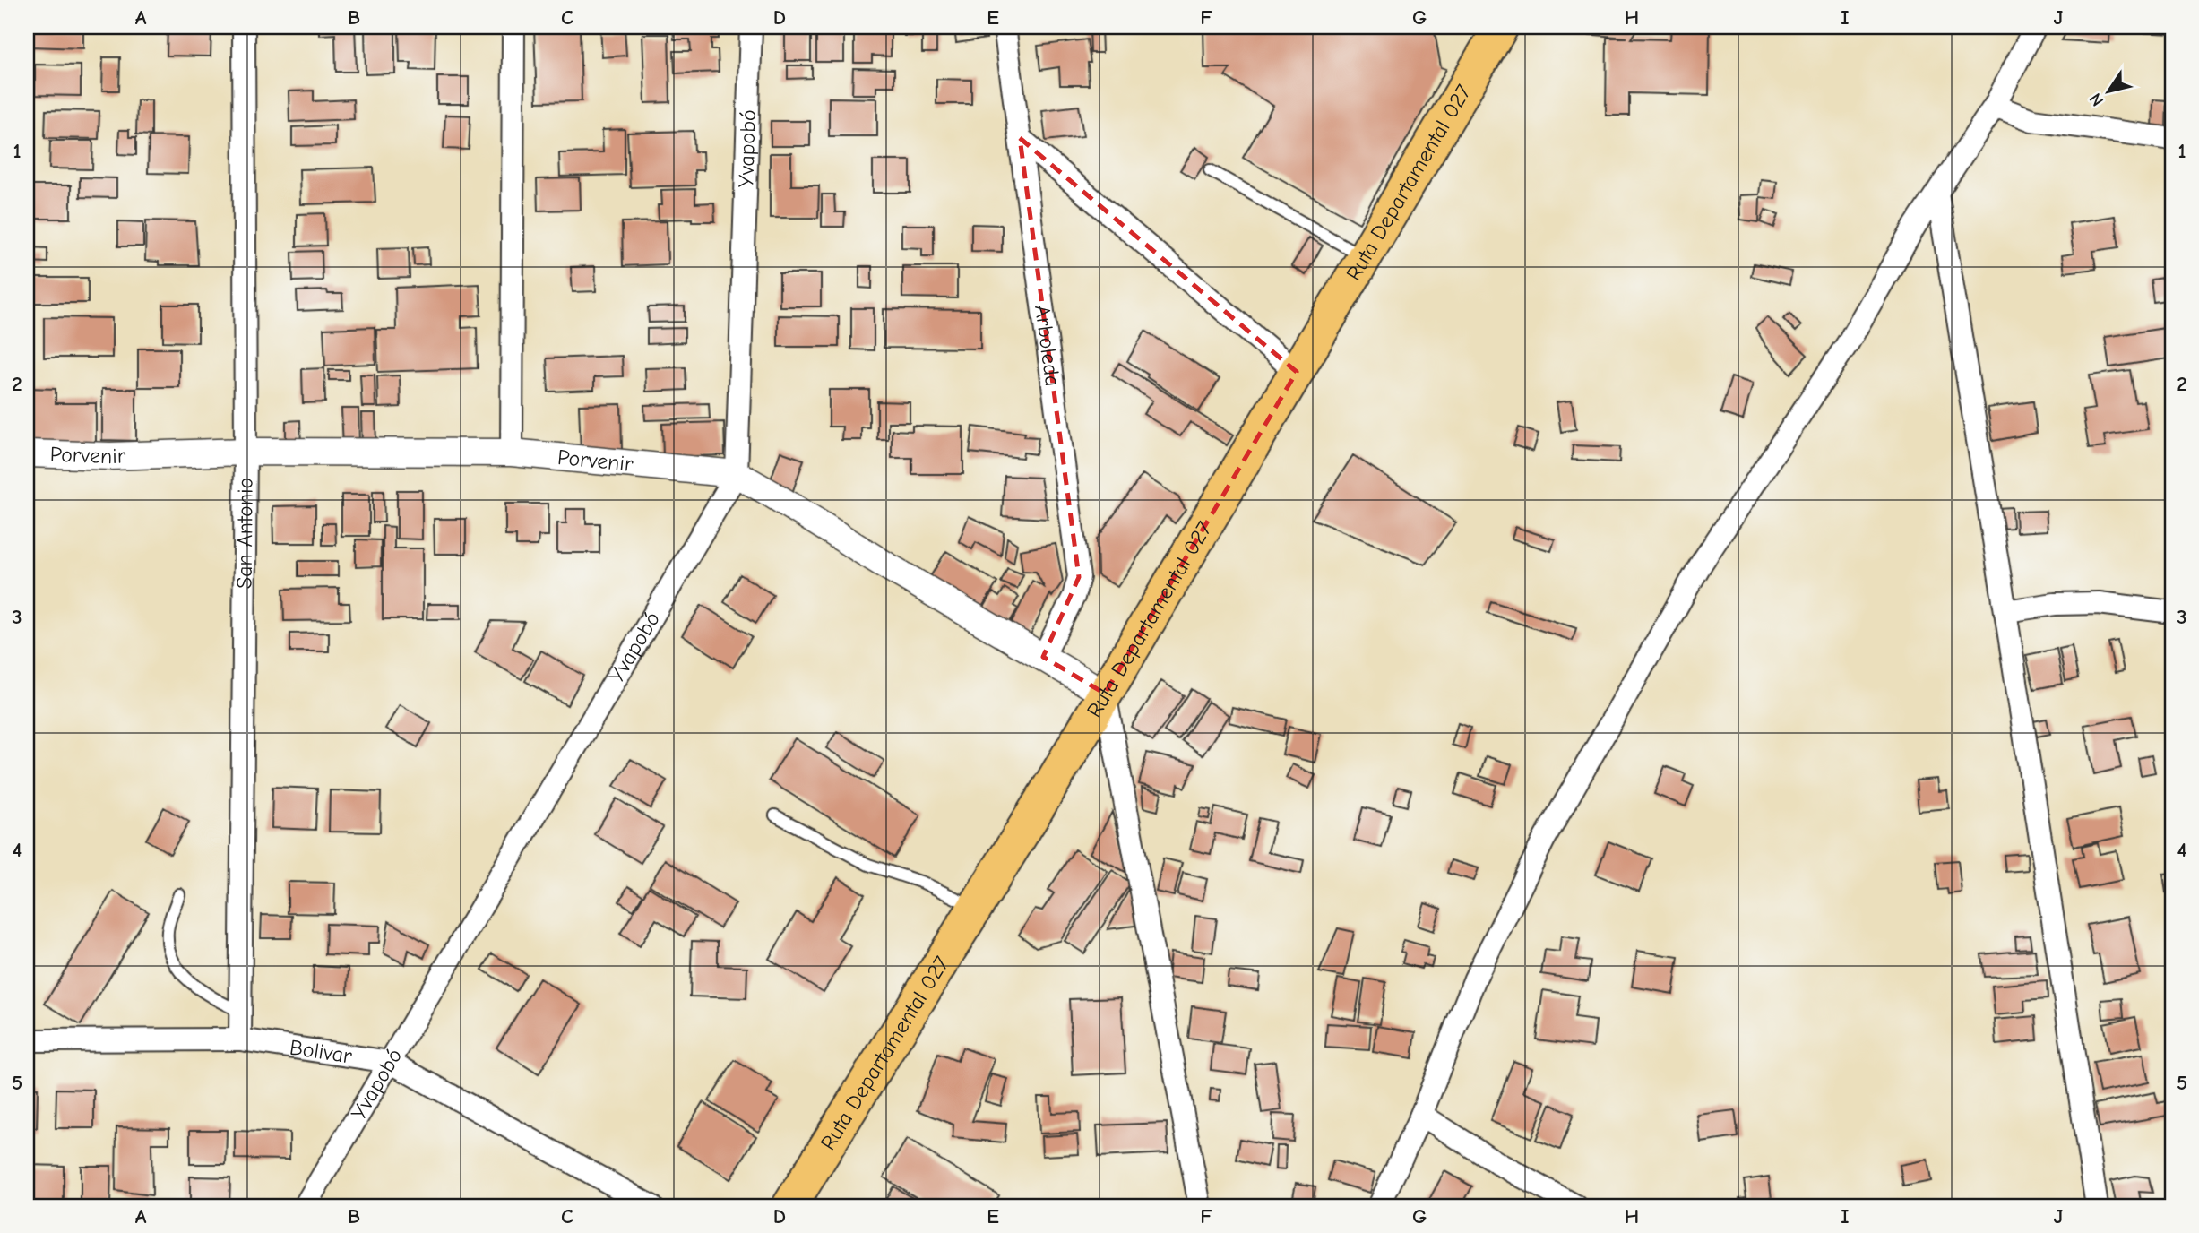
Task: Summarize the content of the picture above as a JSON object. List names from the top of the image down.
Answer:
{
  "streets": {
    "main road": ["Ruta Departamental 027"],
    "street": [
      "Yvapobó",
      "Arboleda",
      "Porvenir",
      "San Antonio",
      "Bolivar"
    ]
  },
  "crossings": [
    ["Yvapobó", "Porvenir"],
    ["Yvapobó", "Bolivar"],
    ["Ruta Departamental 027", "Porvenir"],
    ["Arboleda", "Porvenir"],
    ["Porvenir", "San Antonio"],
    ["San Antonio", "Bolivar"]
  ],
  "north": "bottom left",
  "grid": {
    "columns": [
      "A",
      "B",
      "C",
      "D",
      "E",
      "F",
      "G",
      "H",
      "I",
      "J"
    ],
    "rows": [
      "1",
      "2",
      "3",
      "4",
      "5"
    ]
  }
}
